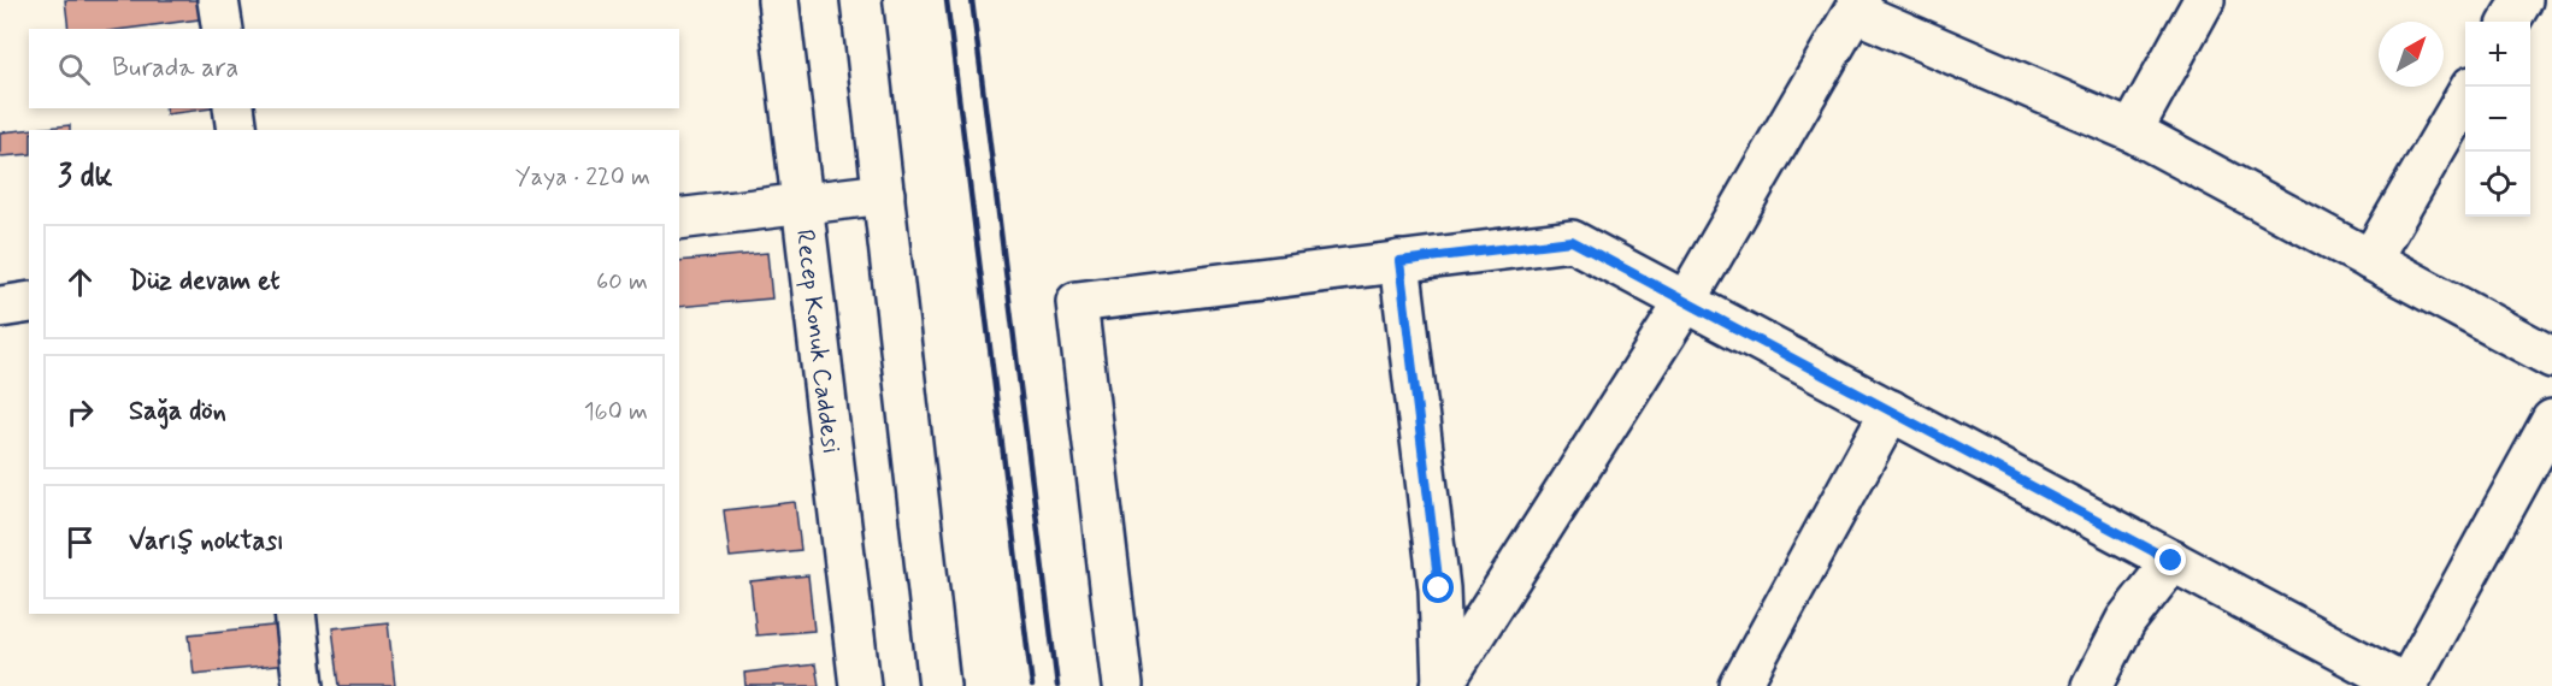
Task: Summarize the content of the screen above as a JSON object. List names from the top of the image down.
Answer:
{
  "streets": {
    "street": ["Recep Konuk Caddesi"]
  },
  "north": "top right",
  "page": {
    "map_buttons": ["+", "−"],
    "search": "Burada ara",
    "heading": ["3 dk", "Yaya · 220 m"],
    "list": [
      ["Düz devam et", "60 m"],
      ["Sağa dön", "160 m"],
      "Varış noktası"
    ]
  }
}
